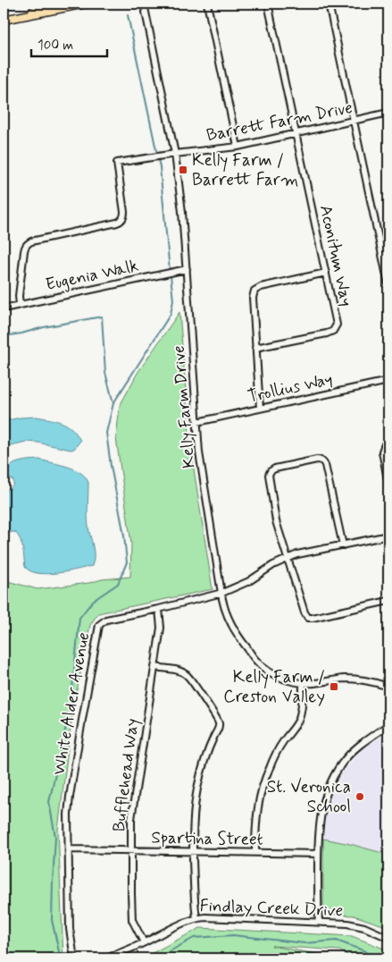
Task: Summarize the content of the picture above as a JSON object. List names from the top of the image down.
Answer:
{
  "streets": {
    "street": [
      "Barrett Farm Drive",
      "Aconitum Way",
      "Eugenia Walk",
      "Trollius Way",
      "Kelly Farm Drive",
      "White Alder Avenue",
      "Bufflehead Way",
      "Spartina Street",
      "Findlay Creek Drive"
    ]
  },
  "crossings": [
    ["Barrett Farm Drive", "Aconitum Way"],
    ["Barrett Farm Drive", "Eugenia Walk"],
    ["Barrett Farm Drive", "Kelly Farm Drive"],
    ["Eugenia Walk", "Kelly Farm Drive"],
    ["Trollius Way", "Kelly Farm Drive"],
    ["Kelly Farm Drive", "White Alder Avenue"],
    ["White Alder Avenue", "Bufflehead Way"],
    ["White Alder Avenue", "Spartina Street"],
    ["Bufflehead Way", "Spartina Street"],
    ["Bufflehead Way", "Findlay Creek Drive"]
  ],
  "places": {
    "transit": ["Kelly Farm / Barrett Farm", "Kelly Farm / Creston Valley"],
    "other": ["St. Veronica School"]
  },
  "scale_bar": "100 m"
}
